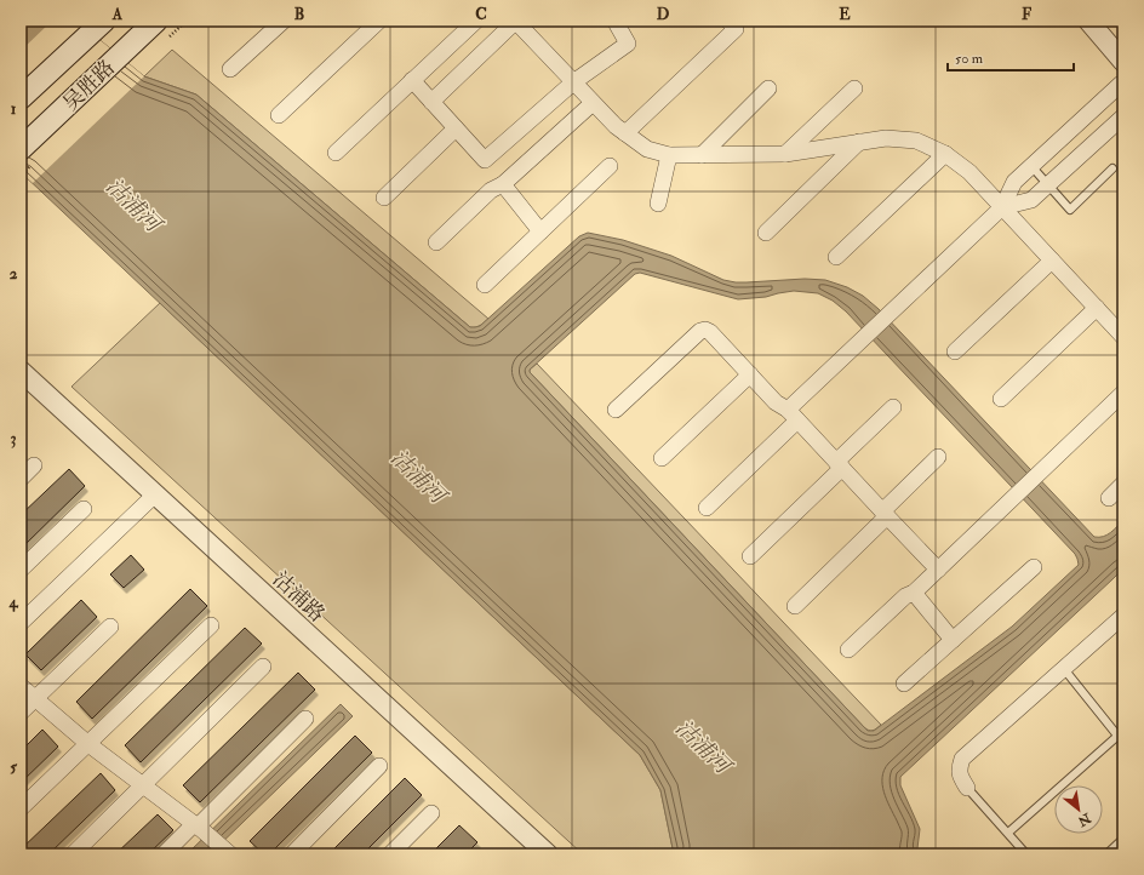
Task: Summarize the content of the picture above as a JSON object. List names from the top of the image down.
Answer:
{
  "streets": {
    "main road": ["吴胜路"],
    "street": ["沽浦路"]
  },
  "water": ["沽浦河"],
  "scale_bar": "50 m",
  "north": "bottom right",
  "grid": {
    "columns": [
      "A",
      "B",
      "C",
      "D",
      "E",
      "F"
    ],
    "rows": [
      "1",
      "2",
      "3",
      "4",
      "5"
    ]
  }
}
